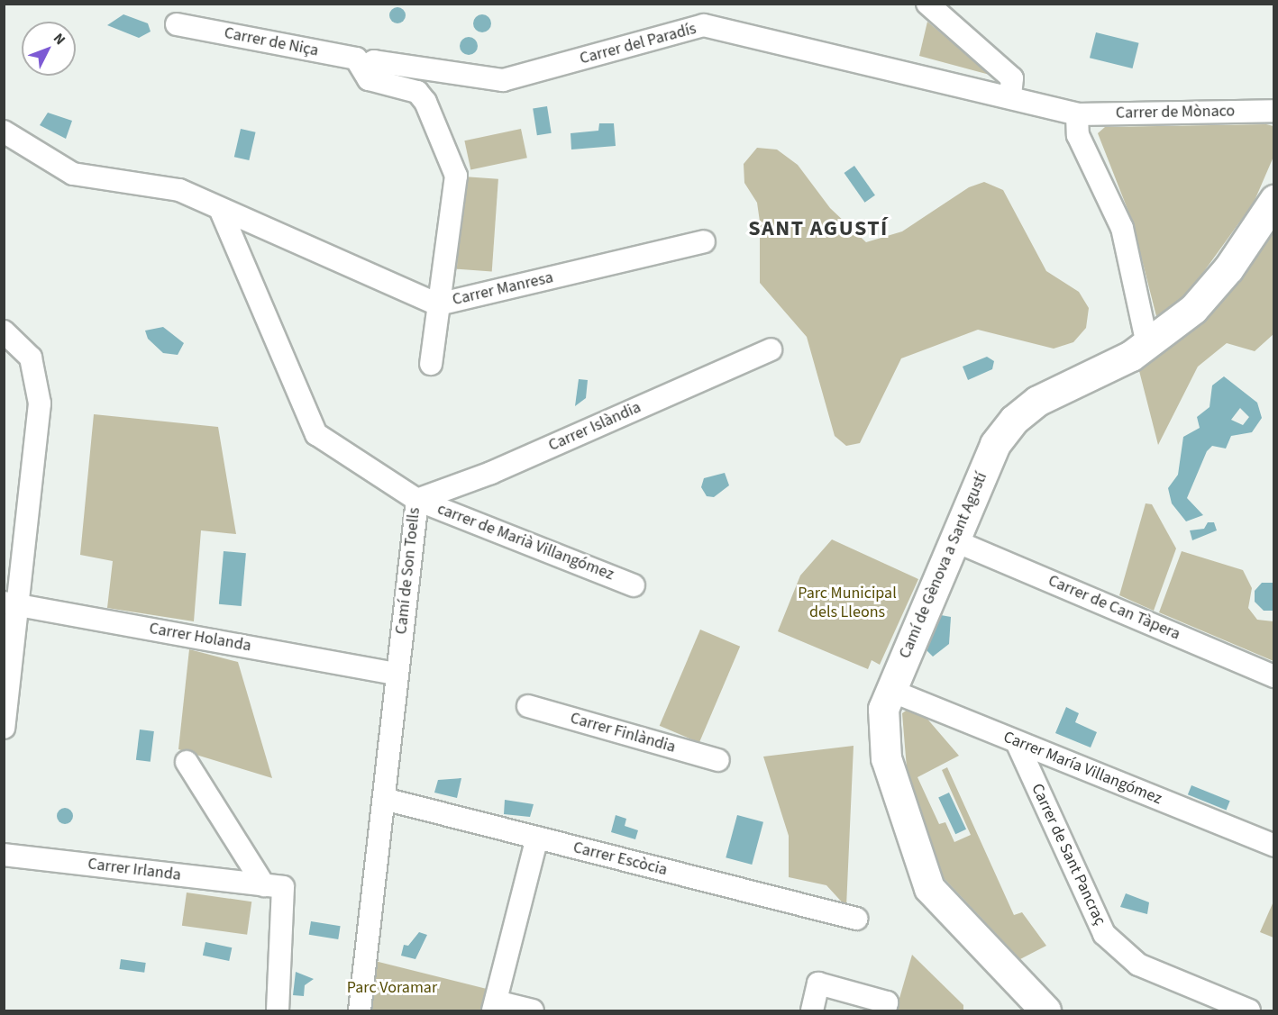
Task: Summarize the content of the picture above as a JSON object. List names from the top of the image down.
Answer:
{
  "streets": {
    "street": [
      "Carrer de Niça",
      "Carrer del Paradís",
      "Carrer de Mònaco",
      "Carrer Manresa",
      "Carrer Islàndia",
      "carrer de Marià Villangómez",
      "Camí de Gènova a Sant Agustí",
      "Camí de Son Toells",
      "Carrer de Can Tàpera",
      "Carrer Holanda",
      "Carrer Finlàndia",
      "Carrer María Villangómez",
      "Carrer de Sant Pancraç",
      "Carrer Escòcia",
      "Carrer Irlanda"
    ]
  },
  "crossings": [
    ["Carrer de Niça", "Carrer del Paradís"],
    ["Carrer del Paradís", "Carrer de Mònaco"],
    ["Carrer Manresa", "Camí de Son Toells"],
    ["Carrer Islàndia", "carrer de Marià Villangómez"],
    ["Carrer Islàndia", "Camí de Son Toells"],
    ["carrer de Marià Villangómez", "Camí de Son Toells"],
    ["Camí de Gènova a Sant Agustí", "Carrer de Can Tàpera"],
    ["Camí de Gènova a Sant Agustí", "Carrer María Villangómez"],
    ["Camí de Son Toells", "Carrer Holanda"],
    ["Camí de Son Toells", "Carrer Escòcia"],
    ["Carrer María Villangómez", "Carrer de Sant Pancraç"]
  ],
  "districts": ["SANT AGUSTÍ"],
  "parks": ["Parc Municipal dels Lleons", "Parc Voramar"],
  "north": "top right"
}
